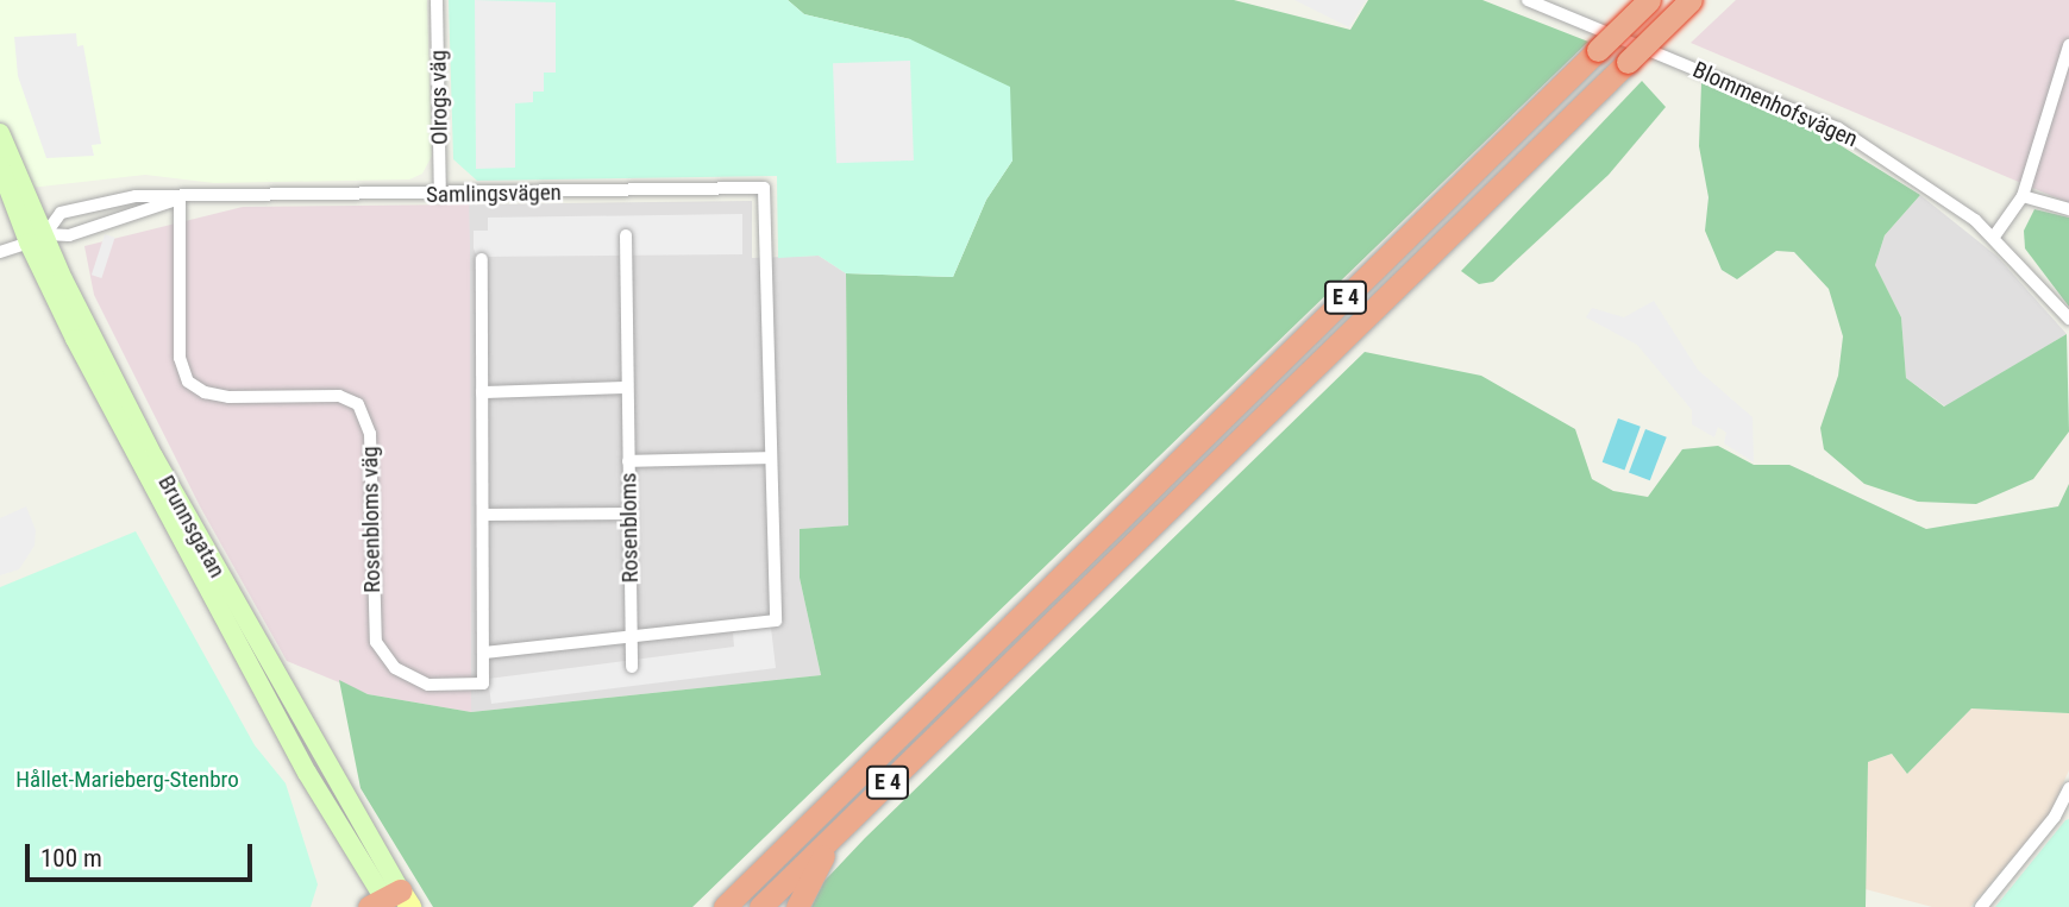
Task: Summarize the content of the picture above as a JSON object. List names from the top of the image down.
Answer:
{
  "streets": {
    "highway": ["E 4"],
    "main road": ["Brunnsgatan"],
    "street": [
      "Olrogs väg",
      "Blommenhofsvägen",
      "Samlingsvägen",
      "Rosenbloms väg",
      "Rosenbloms"
    ]
  },
  "crossings": [
    ["Olrogs väg", "Samlingsvägen"],
    ["Samlingsvägen", "Rosenbloms väg"],
    ["Samlingsvägen", "Brunnsgatan"]
  ],
  "parks": ["Hållet-Marieberg-Stenbro"],
  "scale_bar": "100 m"
}
